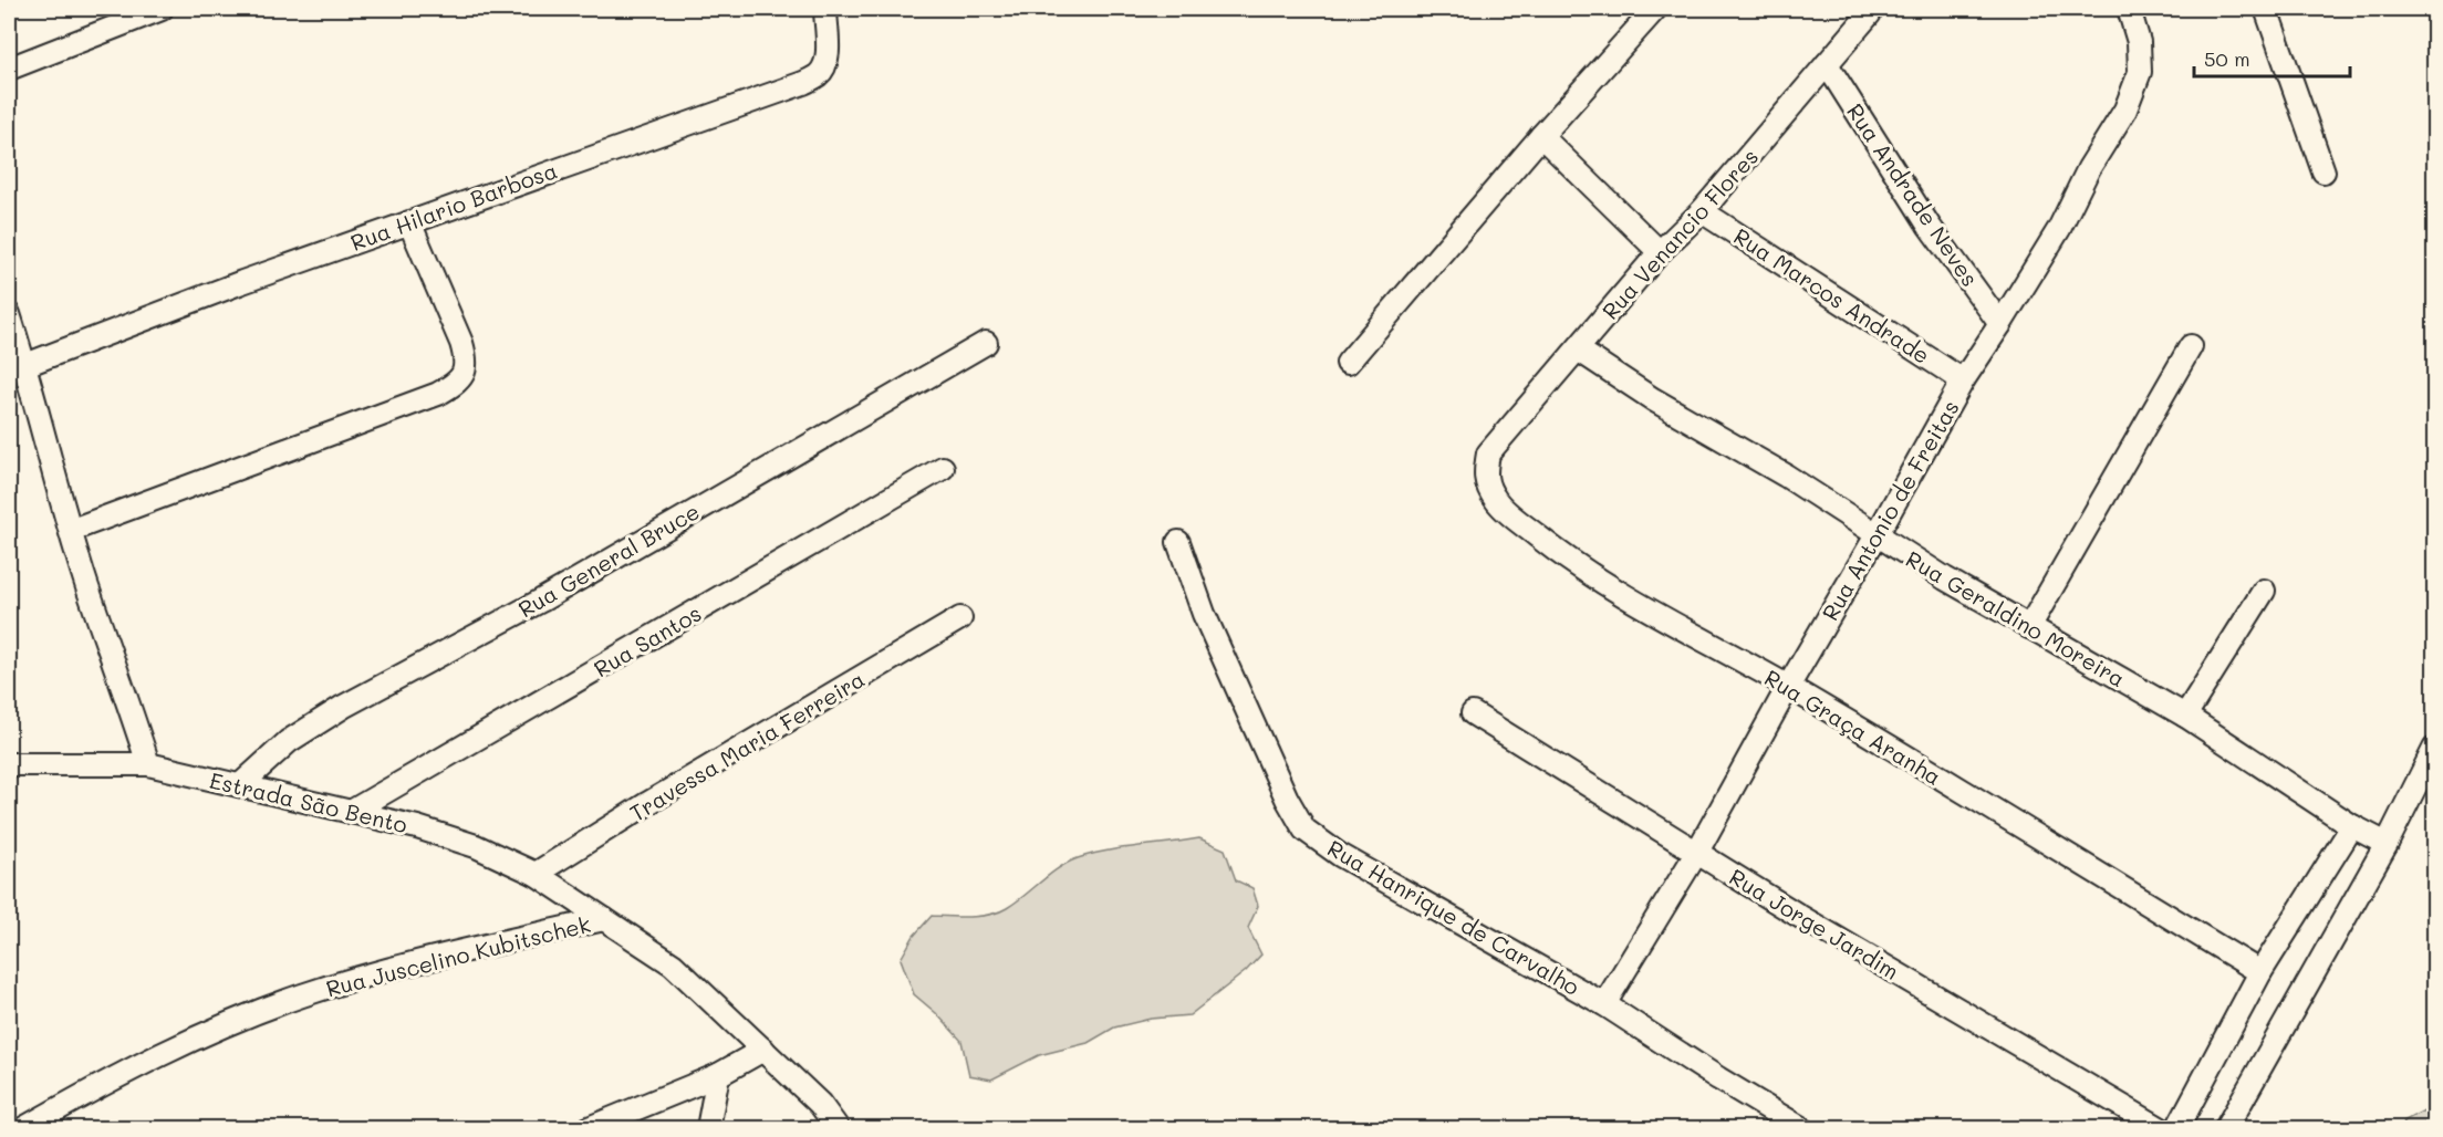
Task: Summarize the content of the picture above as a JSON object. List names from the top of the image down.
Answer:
{
  "streets": {
    "street": [
      "Rua Andrade Neves",
      "Rua Hilario Barbosa",
      "Rua Venancio Flores",
      "Rua Marcos Andrade",
      "Rua Antonio de Freitas",
      "Rua General Bruce",
      "Rua Geraldino Moreira",
      "Rua Santos",
      "Rua Graça Aranha",
      "Travessa Maria Ferreira",
      "Estrada São Bento",
      "Rua Hanrique de Carvalho",
      "Rua Jorge Jardim",
      "Rua Juscelino Kubitschek"
    ]
  },
  "crossings": [
    ["Rua Andrade Neves", "Rua Venancio Flores"],
    ["Rua Andrade Neves", "Rua Antonio de Freitas"],
    ["Rua Venancio Flores", "Rua Marcos Andrade"],
    ["Rua Venancio Flores", "Rua Geraldino Moreira"],
    ["Rua Venancio Flores", "Rua Graça Aranha"],
    ["Rua Marcos Andrade", "Rua Antonio de Freitas"],
    ["Rua Antonio de Freitas", "Rua Geraldino Moreira"],
    ["Rua Antonio de Freitas", "Rua Graça Aranha"],
    ["Rua Antonio de Freitas", "Rua Hanrique de Carvalho"],
    ["Rua Antonio de Freitas", "Rua Jorge Jardim"],
    ["Rua General Bruce", "Estrada São Bento"],
    ["Rua Santos", "Estrada São Bento"],
    ["Travessa Maria Ferreira", "Estrada São Bento"],
    ["Estrada São Bento", "Rua Juscelino Kubitschek"]
  ],
  "scale_bar": "50 m"
}
